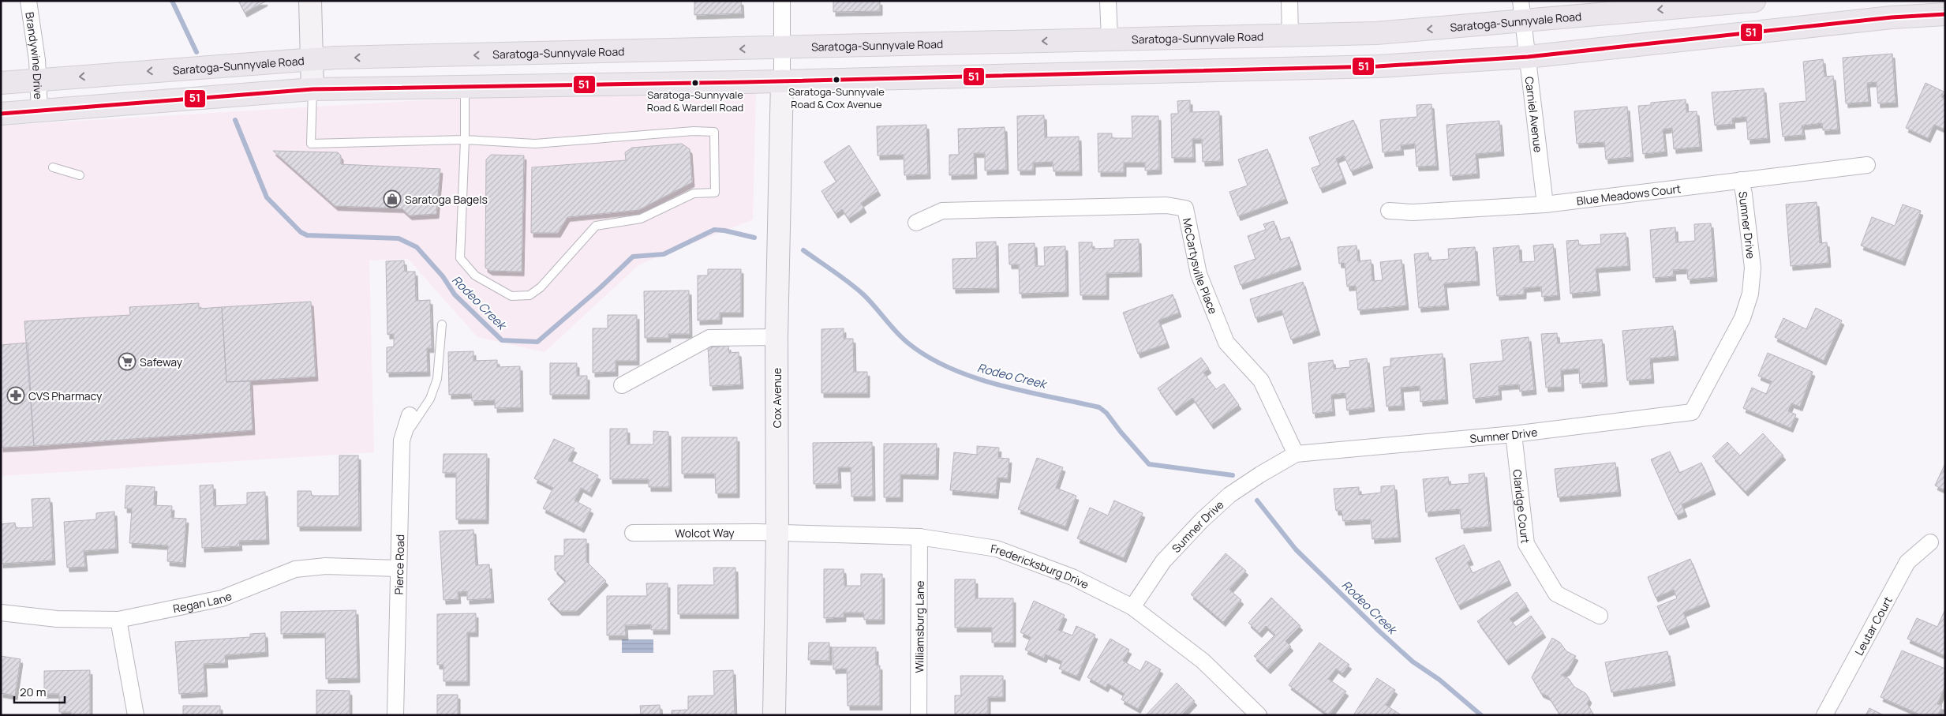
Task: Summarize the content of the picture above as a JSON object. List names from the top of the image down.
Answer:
{
  "streets": {
    "main road": ["Saratoga-Sunnyvale Road", "Cox Avenue"],
    "street": [
      "Brandywine Drive",
      "Carniel Avenue",
      "Blue Meadows Court",
      "Sumner Drive",
      "McCartysville Place",
      "Claridge Court",
      "Wolcot Way",
      "Pierce Road",
      "Fredericksburg Drive",
      "Regan Lane",
      "Leutar Court",
      "Williamsburg Lane"
    ]
  },
  "crossings": [
    ["Saratoga-Sunnyvale Road", "Brandywine Drive"],
    ["Saratoga-Sunnyvale Road", "Carniel Avenue"],
    ["Carniel Avenue", "Blue Meadows Court"],
    ["Blue Meadows Court", "Sumner Drive"],
    ["Sumner Drive", "McCartysville Place"],
    ["Sumner Drive", "Claridge Court"],
    ["Sumner Drive", "Fredericksburg Drive"],
    ["Cox Avenue", "Wolcot Way"],
    ["Cox Avenue", "Fredericksburg Drive"],
    ["Wolcot Way", "Fredericksburg Drive"],
    ["Pierce Road", "Regan Lane"],
    ["Fredericksburg Drive", "Williamsburg Lane"]
  ],
  "water": ["Rodeo Creek"],
  "places": {
    "other": ["Saratoga-Sunnyvale Road & Cox Avenue", "Saratoga-Sunnyvale Road & Wardell Road"],
    "shop": ["Saratoga Bagels"],
    "supermarket": ["Safeway"],
    "pharmacy": ["CVS Pharmacy"]
  },
  "lines": ["transit line 51"],
  "scale_bar": "20 m"
}
